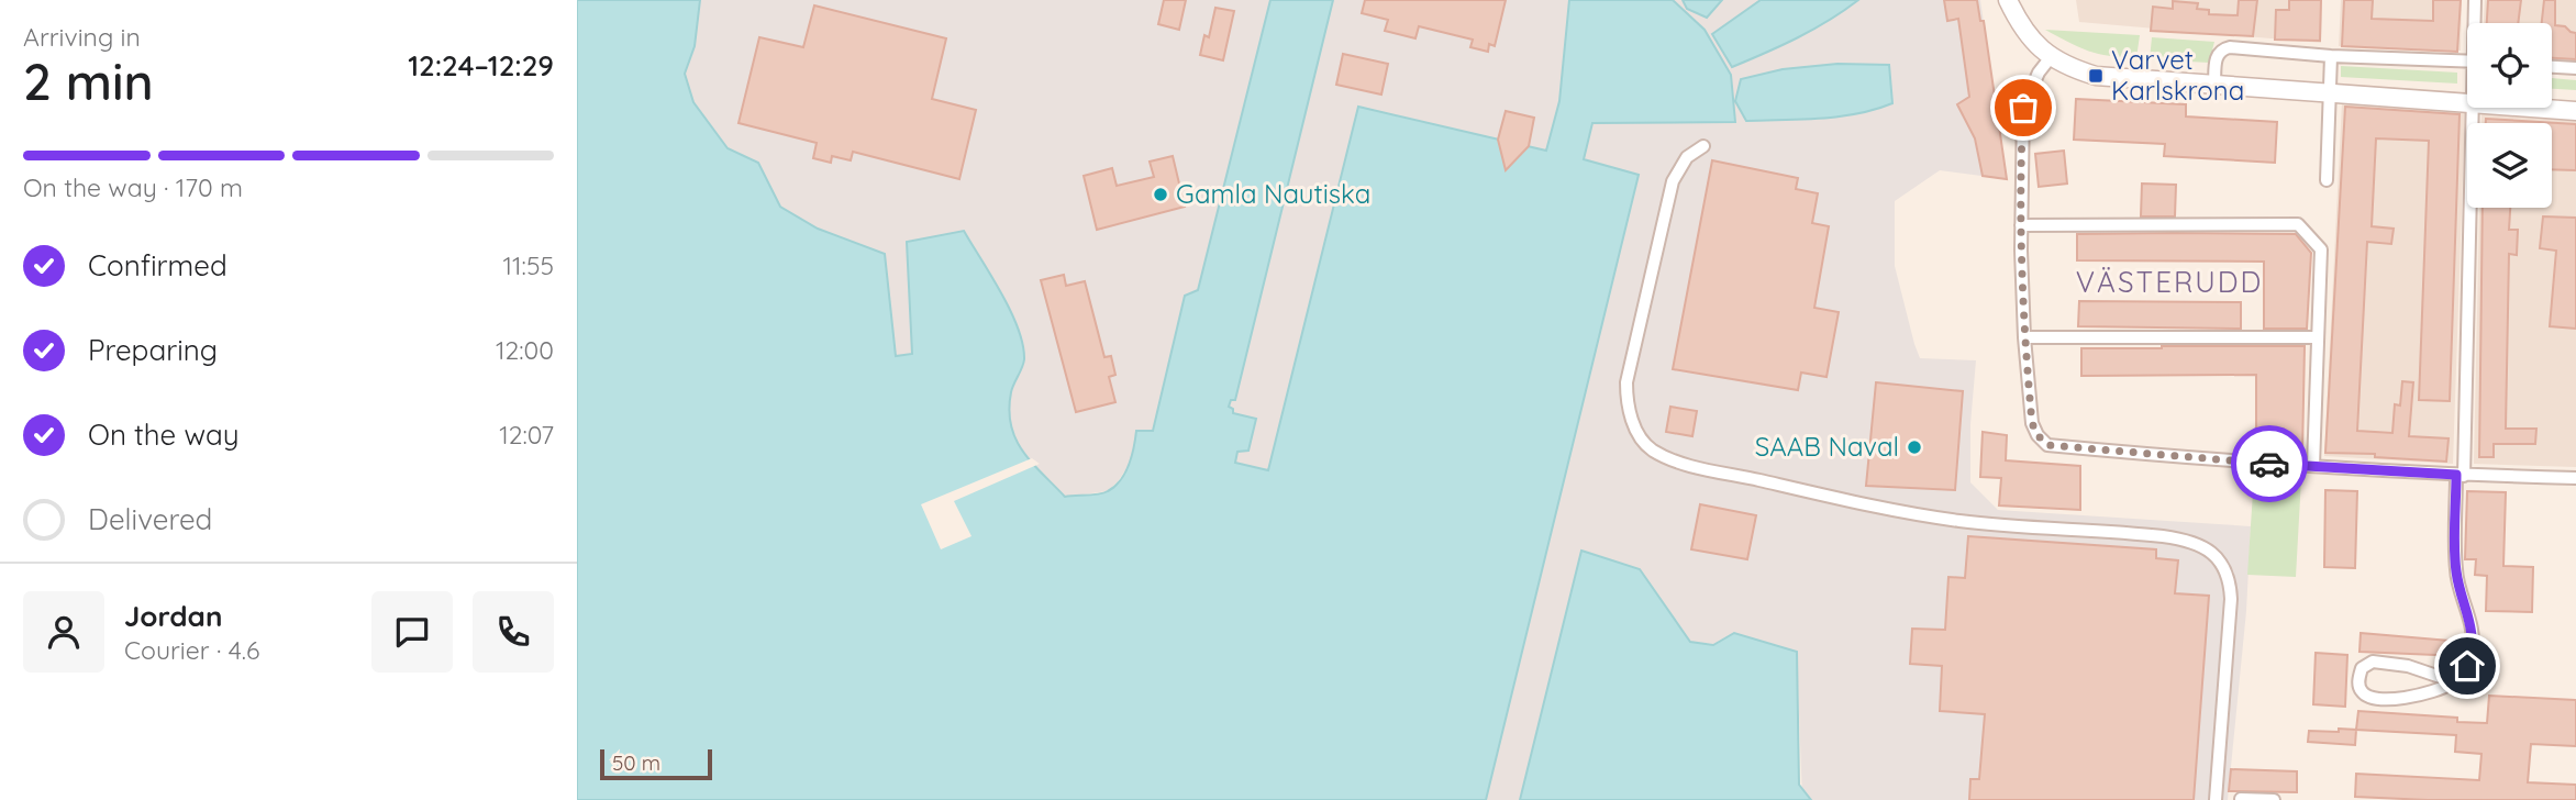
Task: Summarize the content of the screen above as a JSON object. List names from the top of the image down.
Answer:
{
  "districts": ["VÄSTERUDD"],
  "places": {
    "transit": ["Varvet Karlskrona"],
    "other": ["Gamla Nautiska", "SAAB Naval"]
  },
  "scale_bar": "50 m",
  "page": {
    "heading": ["2 min", "Arriving in", "12:24–12:29"],
    "panel": ["Jordan", "Courier · 4.6"],
    "bar": "On the way · 170 m",
    "list": [
      ["Confirmed", "11:55"],
      ["Preparing", "12:00"],
      ["On the way", "12:07"],
      "Delivered"
    ],
    "scale": "50 m"
  }
}
